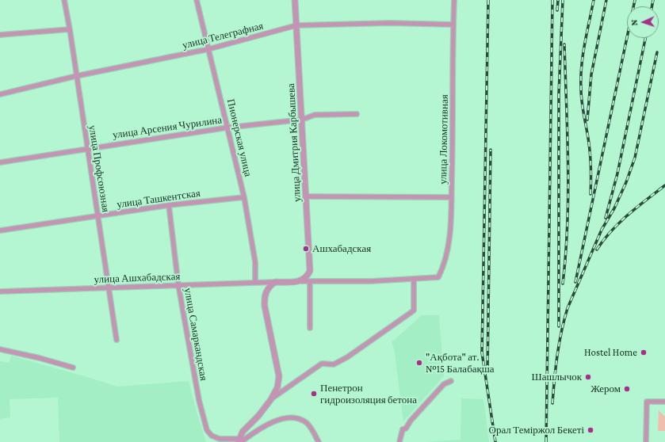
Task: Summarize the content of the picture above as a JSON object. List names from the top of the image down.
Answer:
{
  "streets": {
    "street": [
      "улица Телеграфная",
      "улица Арсения Чурилина",
      "Пионерская улица",
      "улица Локомотивная",
      "улица Дмитрия Карбышева",
      "улица Профсоюзная",
      "улица Ташкентская",
      "улица Ашхабадская",
      "улица Самаркандская"
    ]
  },
  "crossings": [
    ["улица Телеграфная", "Пионерская улица"],
    ["улица Телеграфная", "улица Локомотивная"],
    ["улица Телеграфная", "улица Дмитрия Карбышева"],
    ["улица Телеграфная", "улица Профсоюзная"],
    ["улица Арсения Чурилина", "Пионерская улица"],
    ["улица Арсения Чурилина", "улица Дмитрия Карбышева"],
    ["улица Арсения Чурилина", "улица Профсоюзная"],
    ["Пионерская улица", "улица Ташкентская"],
    ["Пионерская улица", "улица Ашхабадская"],
    ["улица Профсоюзная", "улица Ташкентская"],
    ["улица Профсоюзная", "улица Ашхабадская"],
    ["улица Ташкентская", "улица Самаркандская"],
    ["улица Ашхабадская", "улица Самаркандская"]
  ],
  "places": [
    "Ашхабадская",
    "Hostel Home",
    "\"Ақбота\" ат. №15 Балабақша",
    "Шашлычок",
    "Жером",
    "Пенетрон гидроизоляция бетона",
    "Орал Теміржол Бекеті"
  ],
  "north": "left"
}
